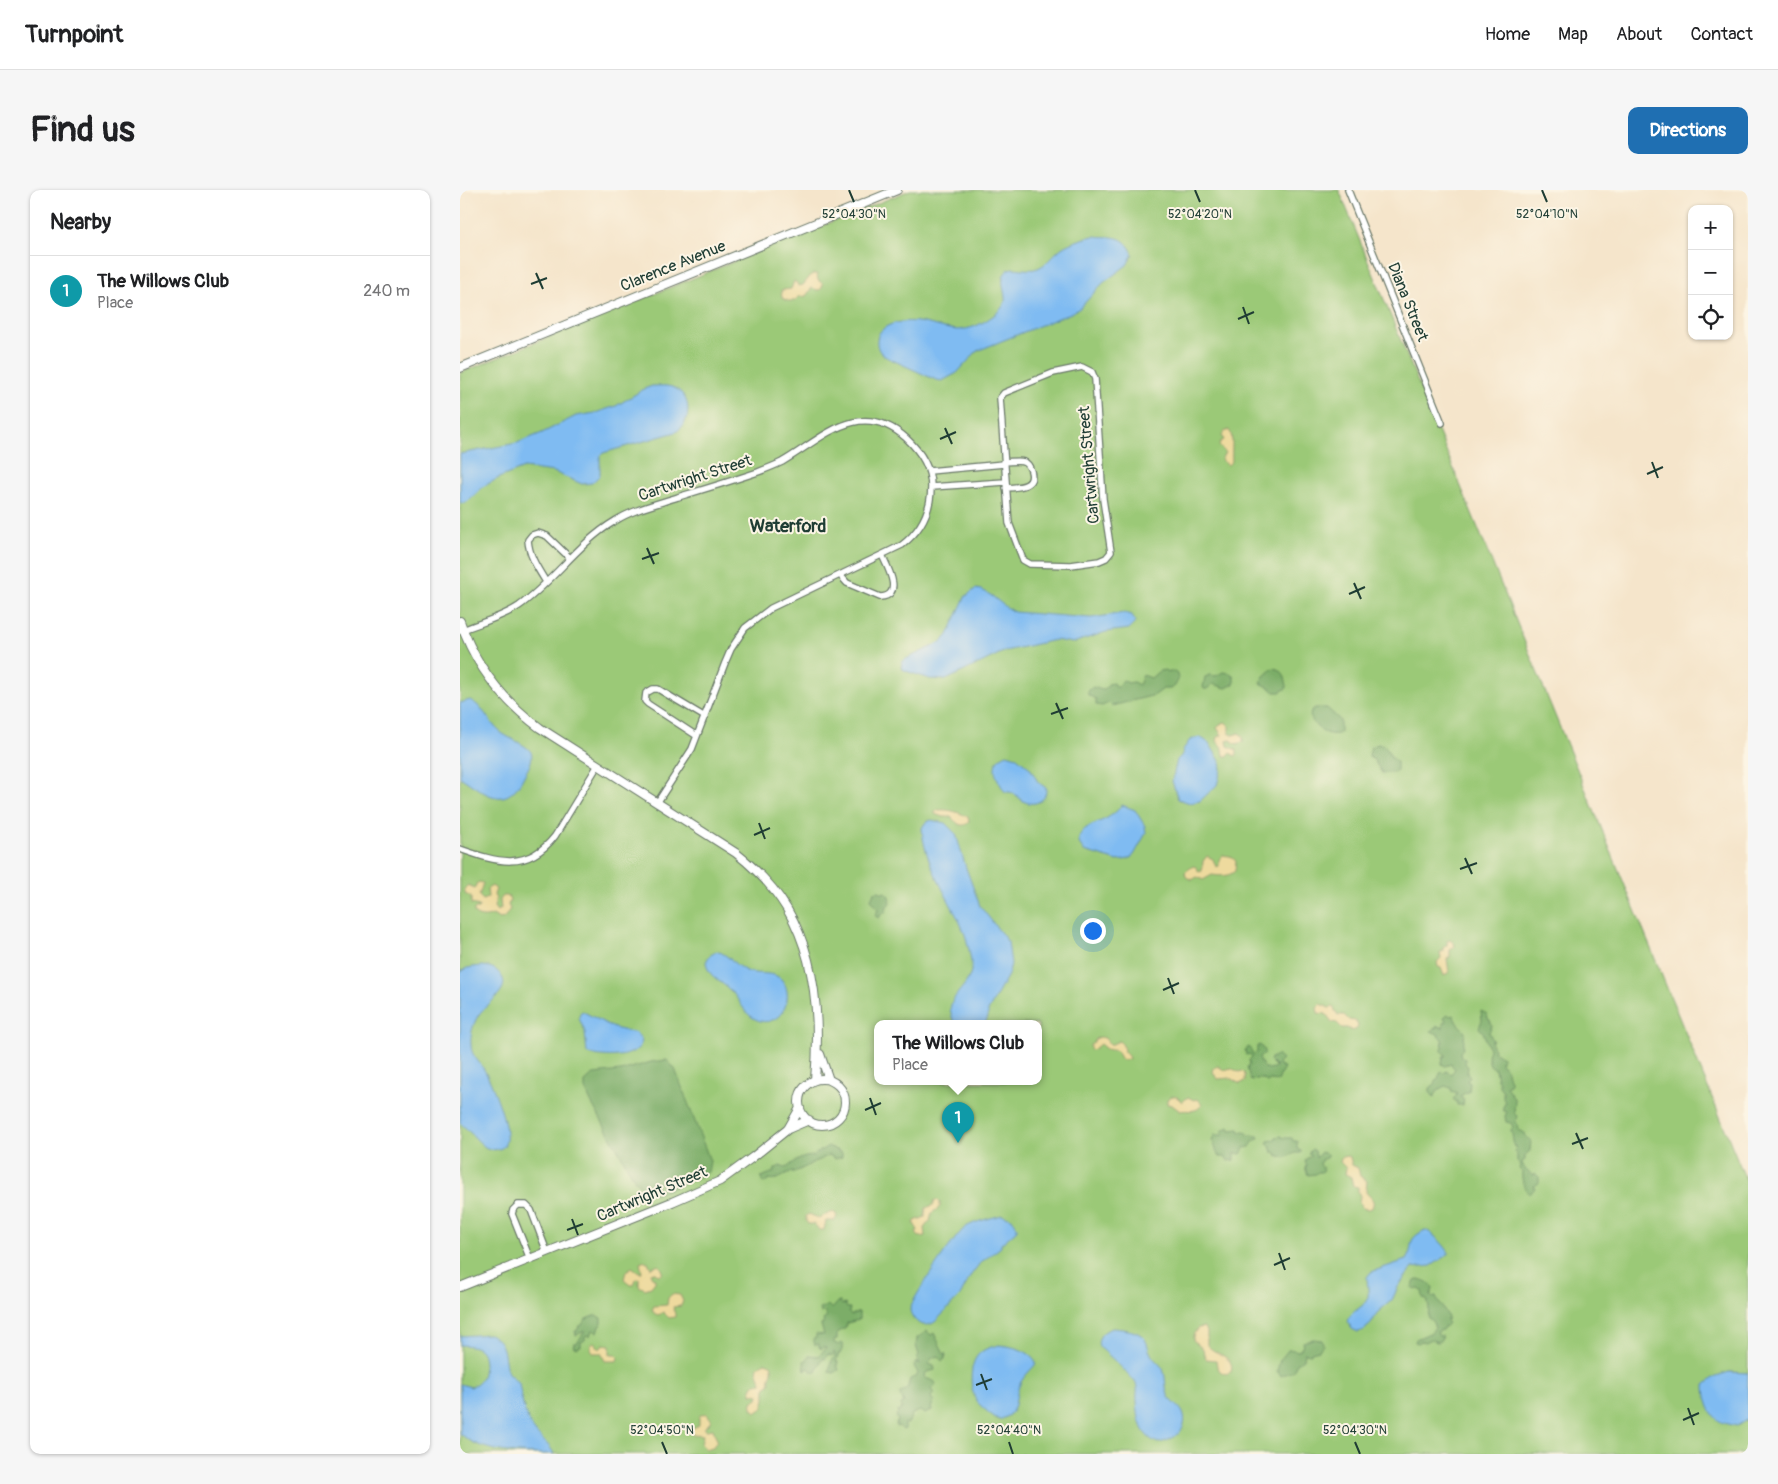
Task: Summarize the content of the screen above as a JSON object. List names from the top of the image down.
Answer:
{
  "streets": {
    "street": ["Clarence Avenue", "Diana Street", "Cartwright Street"]
  },
  "districts": ["Waterford"],
  "page": {
    "header": "Turnpoint",
    "nav": [
      "Home",
      "Map",
      "About",
      "Contact"
    ],
    "buttons": "Directions",
    "title": "Find us",
    "heading": "Nearby",
    "map_buttons": ["+", "−"],
    "list": [
      {
        "mark": "1",
        "name": "The Willows Club",
        "note": "Place",
        "value": "240 m"
      }
    ],
    "popup": ["The Willows Club", "Place"],
    "pins": "1"
  },
  "coordinates": [
    "52°04'30\"N",
    "52°04'20\"N",
    "52°04'10\"N",
    "52°04'50\"N",
    "52°04'40\"N"
  ]
}
